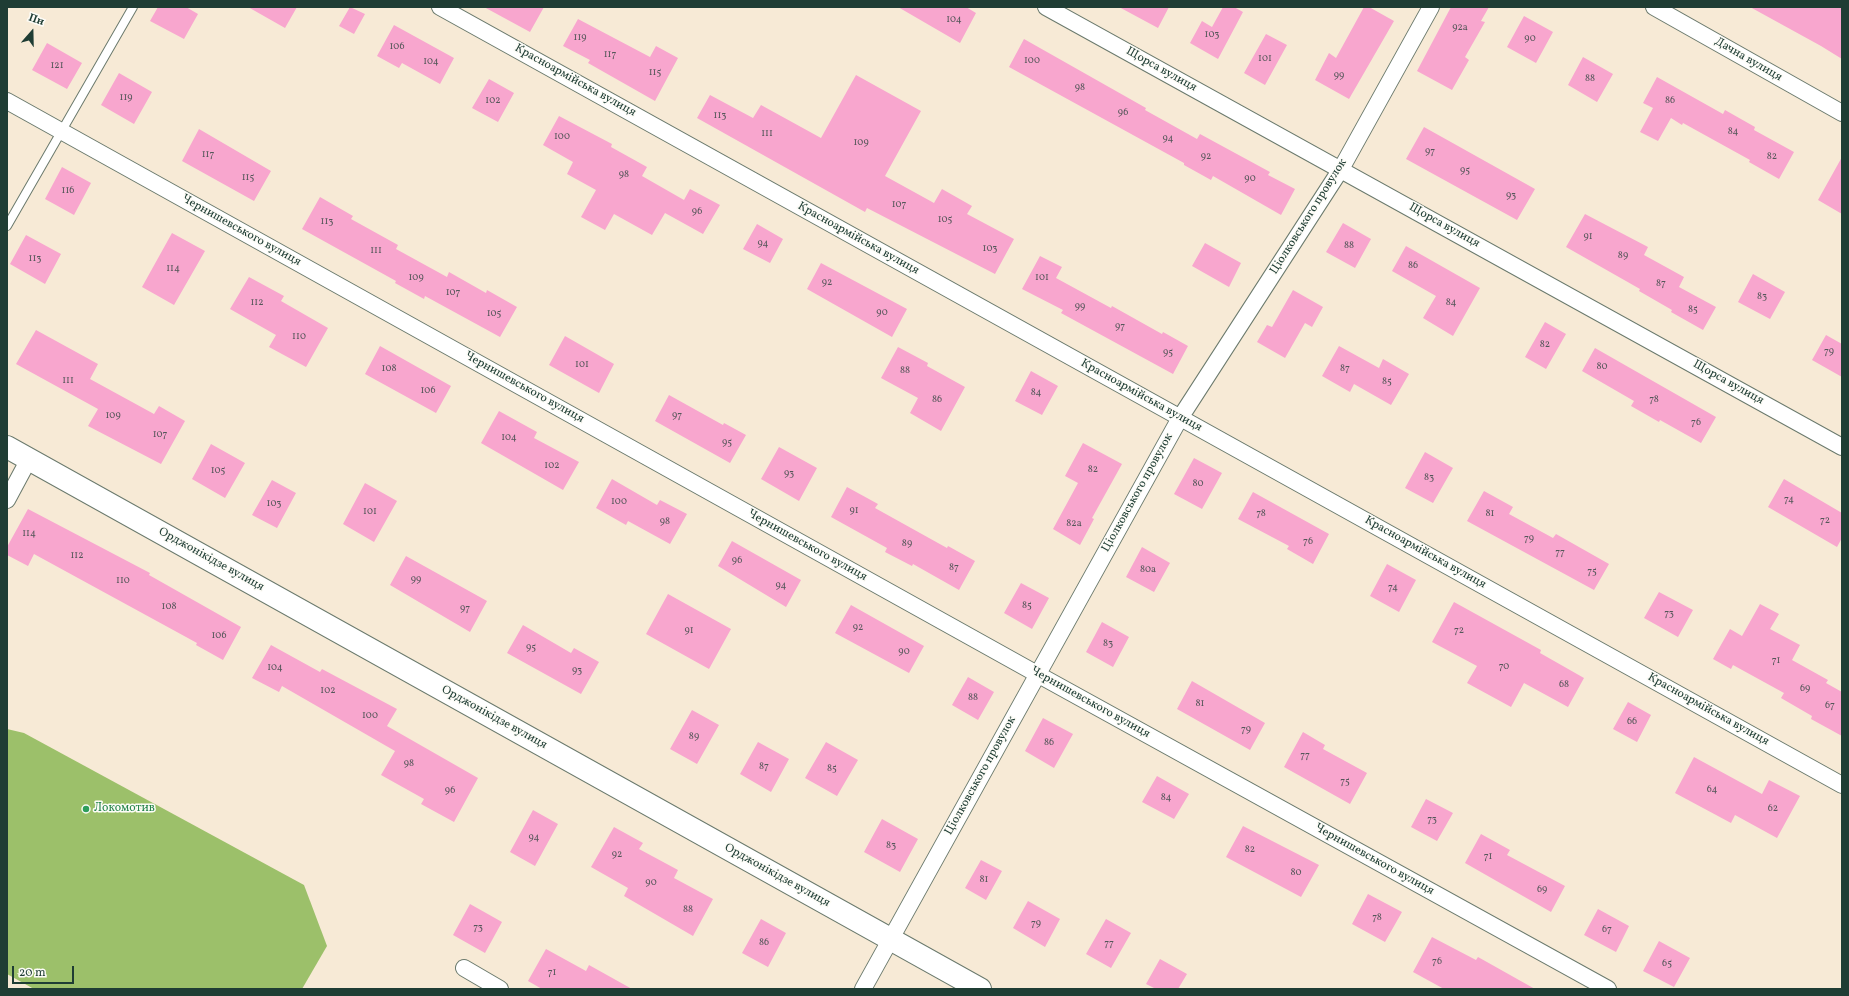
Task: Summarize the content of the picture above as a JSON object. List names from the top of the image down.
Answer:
{
  "streets": {
    "main road": ["Орджонікідзе вулиця"],
    "street": [
      "Дачна вулиця",
      "Щорса вулиця",
      "Красноармійська вулиця",
      "Ціолковського провулок",
      "Чернишевського вулиця"
    ]
  },
  "crossings": [
    ["Щорса вулиця", "Ціолковського провулок"],
    ["Красноармійська вулиця", "Ціолковського провулок"],
    ["Ціолковського провулок", "Чернишевського вулиця"],
    ["Ціолковського провулок", "Орджонікідзе вулиця"]
  ],
  "places": ["Локомотив"],
  "house_numbers": [
    "104",
    "92а",
    "103",
    "119",
    "90",
    "106",
    "117",
    "101",
    "100",
    "104",
    "121",
    "115",
    "99",
    "88",
    "98",
    "119",
    "102",
    "86",
    "96",
    "113",
    "84",
    "111",
    "100",
    "94",
    "109",
    "97",
    "117",
    "92",
    "82",
    "95",
    "98",
    "115",
    "90",
    "116",
    "93",
    "107",
    "96",
    "105",
    "113",
    "91",
    "94",
    "88",
    "103",
    "111",
    "89",
    "113",
    "86",
    "114",
    "109",
    "101",
    "92",
    "87",
    "107",
    "83",
    "112",
    "84",
    "99",
    "85",
    "90",
    "105",
    "97",
    "110",
    "82",
    "79",
    "95",
    "101",
    "80",
    "108",
    "87",
    "88",
    "111",
    "85",
    "106",
    "84",
    "86",
    "78",
    "109",
    "97",
    "76",
    "107",
    "104",
    "95",
    "102",
    "82",
    "105",
    "93",
    "83",
    "80",
    "74",
    "100",
    "103",
    "91",
    "101",
    "78",
    "81",
    "72",
    "98",
    "82а",
    "114",
    "79",
    "76",
    "89",
    "77",
    "112",
    "96",
    "87",
    "80а",
    "75",
    "99",
    "110",
    "94",
    "74",
    "85",
    "108",
    "97",
    "73",
    "92",
    "91",
    "72",
    "106",
    "83",
    "95",
    "90",
    "71",
    "70",
    "104",
    "93",
    "68",
    "69",
    "102",
    "88",
    "81",
    "67",
    "100",
    "66",
    "79",
    "89",
    "86",
    "77",
    "98",
    "87",
    "85",
    "75",
    "64",
    "96",
    "84",
    "62",
    "73",
    "94",
    "83",
    "82",
    "92",
    "71",
    "80",
    "81",
    "90",
    "69",
    "88",
    "78",
    "79",
    "73",
    "67",
    "86",
    "77",
    "76",
    "65",
    "71"
  ],
  "scale_bar": "20 m",
  "north": "top"
}
